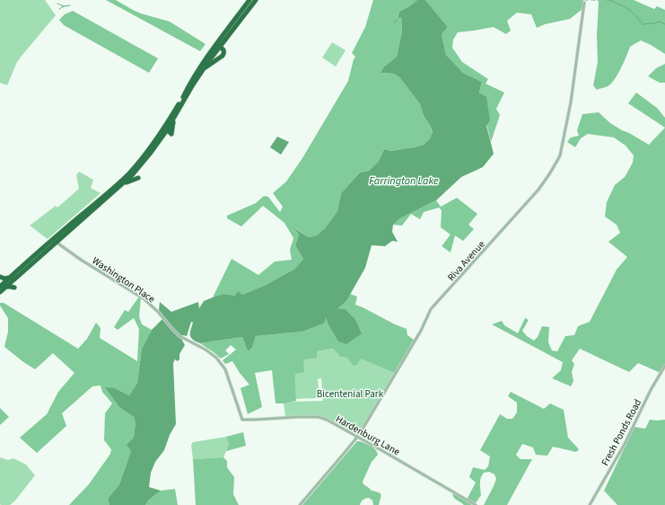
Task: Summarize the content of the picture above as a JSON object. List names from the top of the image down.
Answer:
{
  "streets": {
    "street": [
      "Riva Avenue",
      "Washington Place",
      "Fresh Ponds Road",
      "Hardenburg Lane"
    ]
  },
  "crossings": [
    ["Riva Avenue", "Hardenburg Lane"],
    ["Washington Place", "Hardenburg Lane"]
  ],
  "water": ["Farrington Lake"],
  "parks": ["Bicentenial Park"]
}
